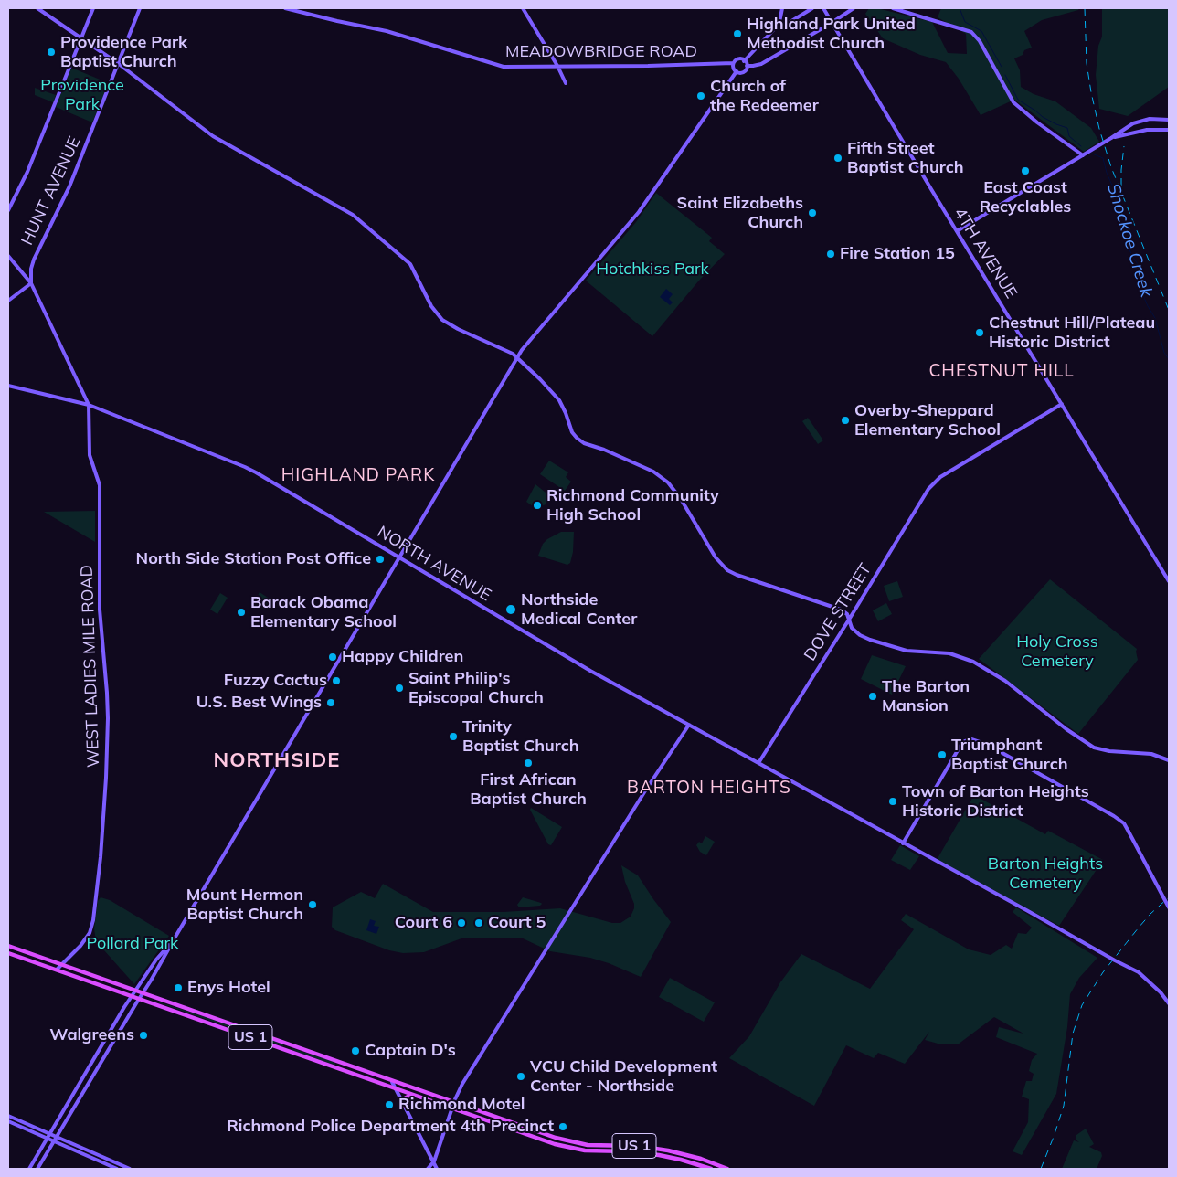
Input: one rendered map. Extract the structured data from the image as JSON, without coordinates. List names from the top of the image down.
{
  "streets": {
    "main road": ["US 1"],
    "street": [
      "MEADOWBRIDGE ROAD",
      "HUNT AVENUE",
      "4TH AVENUE",
      "NORTH AVENUE",
      "DOVE STREET",
      "WEST LADIES MILE ROAD"
    ]
  },
  "crossings": [
    ["4TH AVENUE", "DOVE STREET"],
    ["NORTH AVENUE", "DOVE STREET"],
    ["NORTH AVENUE", "WEST LADIES MILE ROAD"],
    ["WEST LADIES MILE ROAD", "US 1"]
  ],
  "districts": [
    "CHESTNUT HILL",
    "HIGHLAND PARK",
    "NORTHSIDE",
    "BARTON HEIGHTS"
  ],
  "water": ["Shockoe Creek"],
  "parks": [
    "Providence Park",
    "Hotchkiss Park",
    "Holy Cross Cemetery",
    "Barton Heights Cemetery",
    "Pollard Park"
  ],
  "places": [
    "Highland Park United Methodist Church",
    "Providence Park Baptist Church",
    "Church of the Redeemer",
    "Fifth Street Baptist Church",
    "East Coast Recyclables",
    "Saint Elizabeths Church",
    "Fire Station 15",
    "Chestnut Hill/Plateau Historic District",
    "Overby-Sheppard Elementary School",
    "Richmond Community High School",
    "North Side Station Post Office",
    "Northside Medical Center",
    "Barack Obama Elementary School",
    "Happy Children",
    "Fuzzy Cactus",
    "Saint Philip's Episcopal Church",
    "The Barton Mansion",
    "U.S. Best Wings",
    "Trinity Baptist Church",
    "Triumphant Baptist Church",
    "First African Baptist Church",
    "Town of Barton Heights Historic District",
    "Mount Hermon Baptist Church",
    "Court 6",
    "Court 5",
    "Enys Hotel",
    "Walgreens",
    "Captain D's",
    "VCU Child Development Center - Northside",
    "Richmond Motel",
    "Richmond Police Department 4th Precinct"
  ]
}
